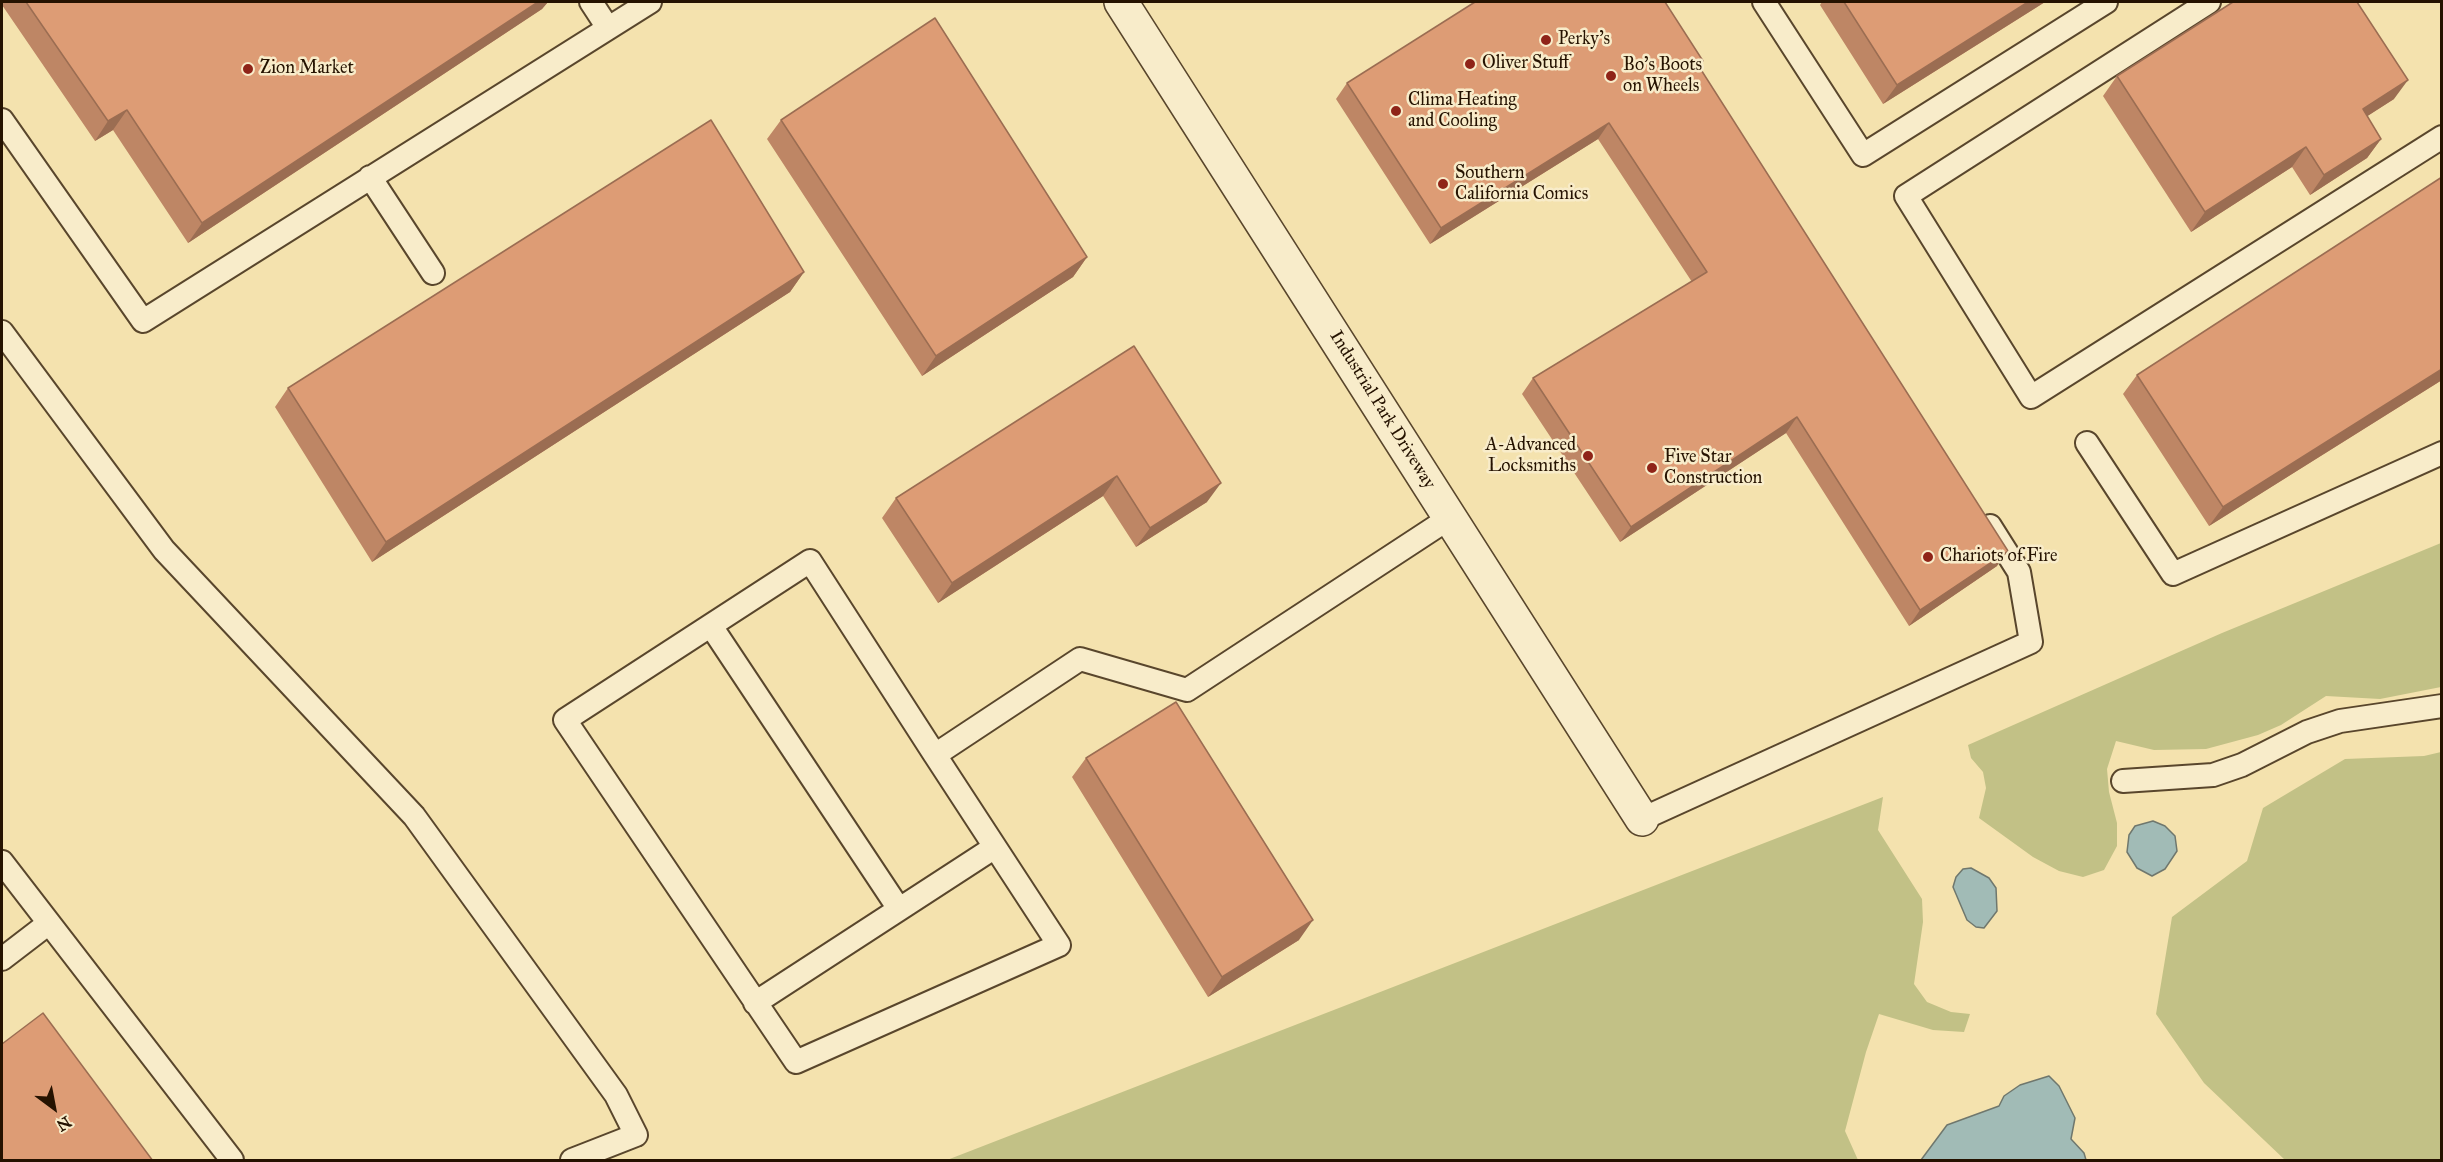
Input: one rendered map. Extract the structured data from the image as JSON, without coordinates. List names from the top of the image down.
{
  "streets": {
    "street": ["Industrial Park Driveway"]
  },
  "places": [
    "Perky's",
    "Oliver Stuff",
    "Zion Market",
    "Bo's Boots on Wheels",
    "Clima Heating and Cooling",
    "Southern California Comics",
    "A-Advanced Locksmiths",
    "Five Star Construction",
    "Chariots of Fire"
  ],
  "north": "bottom right"
}
